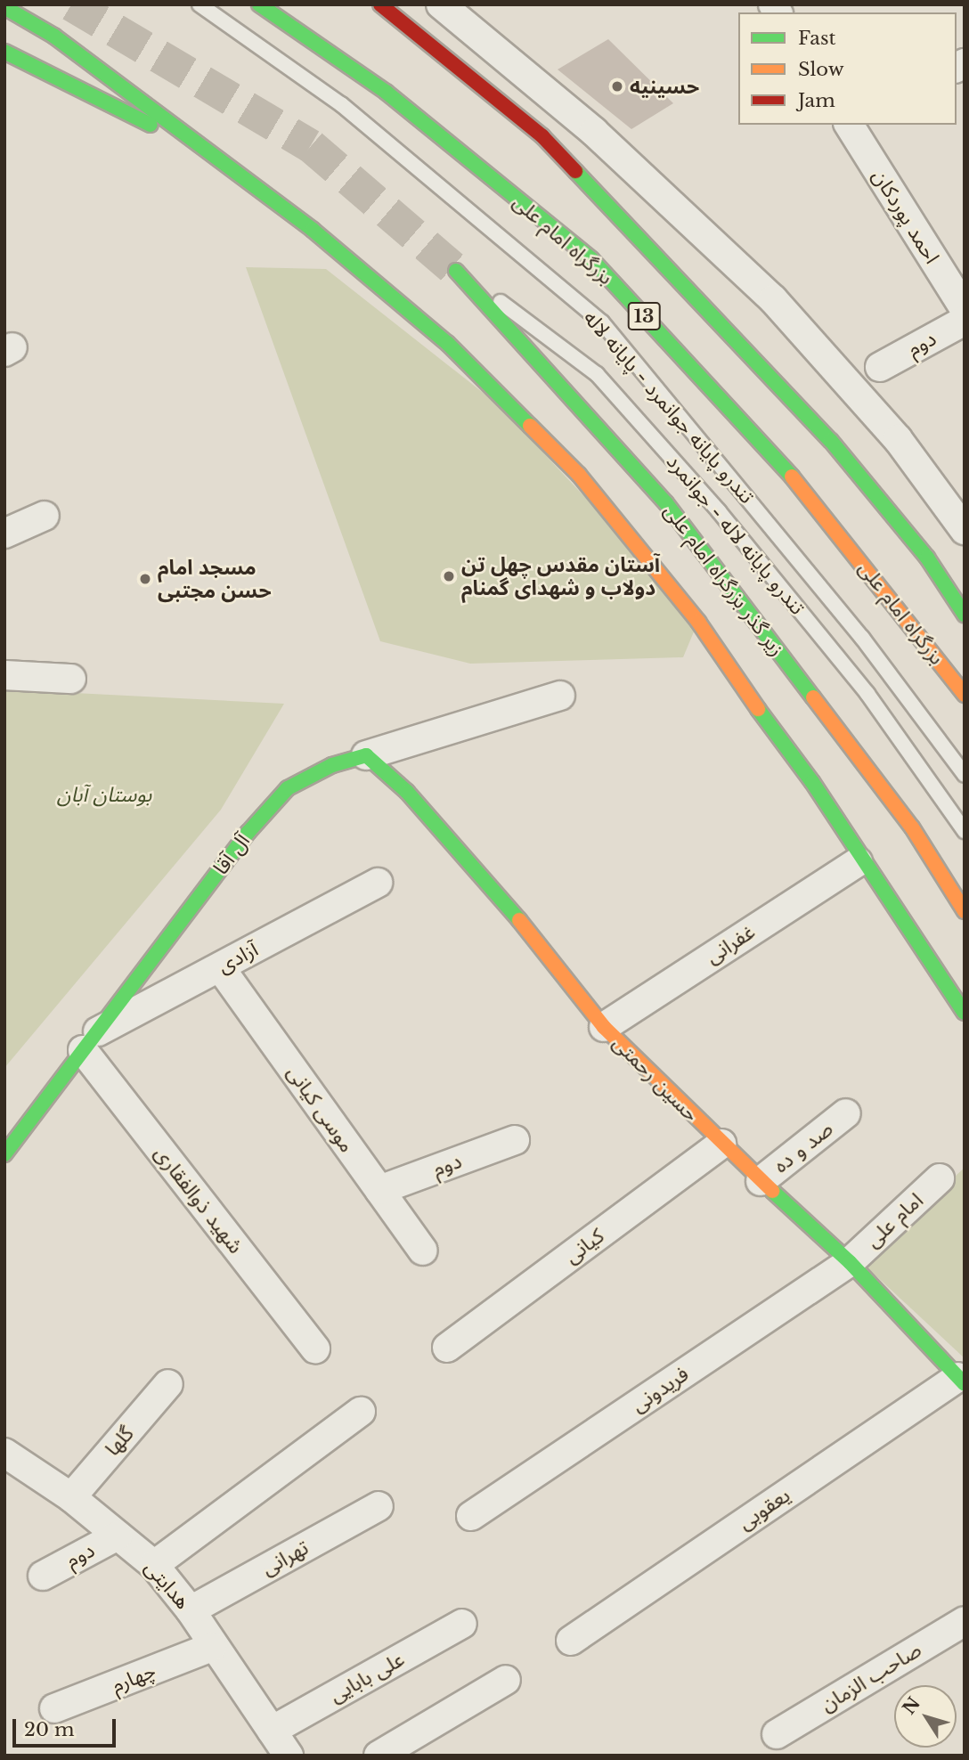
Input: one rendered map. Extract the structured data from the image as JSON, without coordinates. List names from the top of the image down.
{
  "streets": {
    "main road": [
      "بزرگراه امام علی",
      "13",
      "زیر گذر بزرگراه امام علی",
      "آل آقا",
      "حسین رحمتی"
    ],
    "street": [
      "احمد پوردکان",
      "دوم",
      "غفرانی",
      "آزادی",
      "موسی کیانی",
      "صد و ده",
      "شهید ذوالفقاری",
      "امام علی",
      "کیانی",
      "فریدونی",
      "گلها",
      "یعقوبی",
      "تهرانی",
      "هدایتی",
      "علی بابایی",
      "صاحب الزمان",
      "چهارم"
    ],
    "lane": ["تندرو پایانه جوانمرد - پایانه لاله", "تندرو پایانه لاله - جوانمرد"]
  },
  "crossings": [
    ["دوم", "موسی کیانی"],
    ["دوم", "هدایتی"],
    ["تندرو پایانه لاله - جوانمرد", "زیر گذر بزرگراه امام علی"],
    ["آل آقا", "آزادی"],
    ["آل آقا", "حسین رحمتی"],
    ["آل آقا", "شهید ذوالفقاری"],
    ["غفرانی", "حسین رحمتی"],
    ["آزادی", "موسی کیانی"],
    ["آزادی", "شهید ذوالفقاری"],
    ["حسین رحمتی", "صد و ده"],
    ["حسین رحمتی", "امام علی"],
    ["حسین رحمتی", "کیانی"],
    ["حسین رحمتی", "فریدونی"],
    ["حسین رحمتی", "یعقوبی"],
    ["امام علی", "فریدونی"],
    ["گلها", "هدایتی"],
    ["تهرانی", "هدایتی"],
    ["هدایتی", "علی بابایی"],
    ["هدایتی", "چهارم"]
  ],
  "parks": ["بوستان آبان"],
  "places": ["حسینیه", "آستان مقدس چهل تن دولاب و شهدای گمنام", "مسجد امام حسن مجتبی"],
  "legend": ["Fast", "Slow", "Jam"],
  "scale_bar": "20 m",
  "north": "top left"
}
